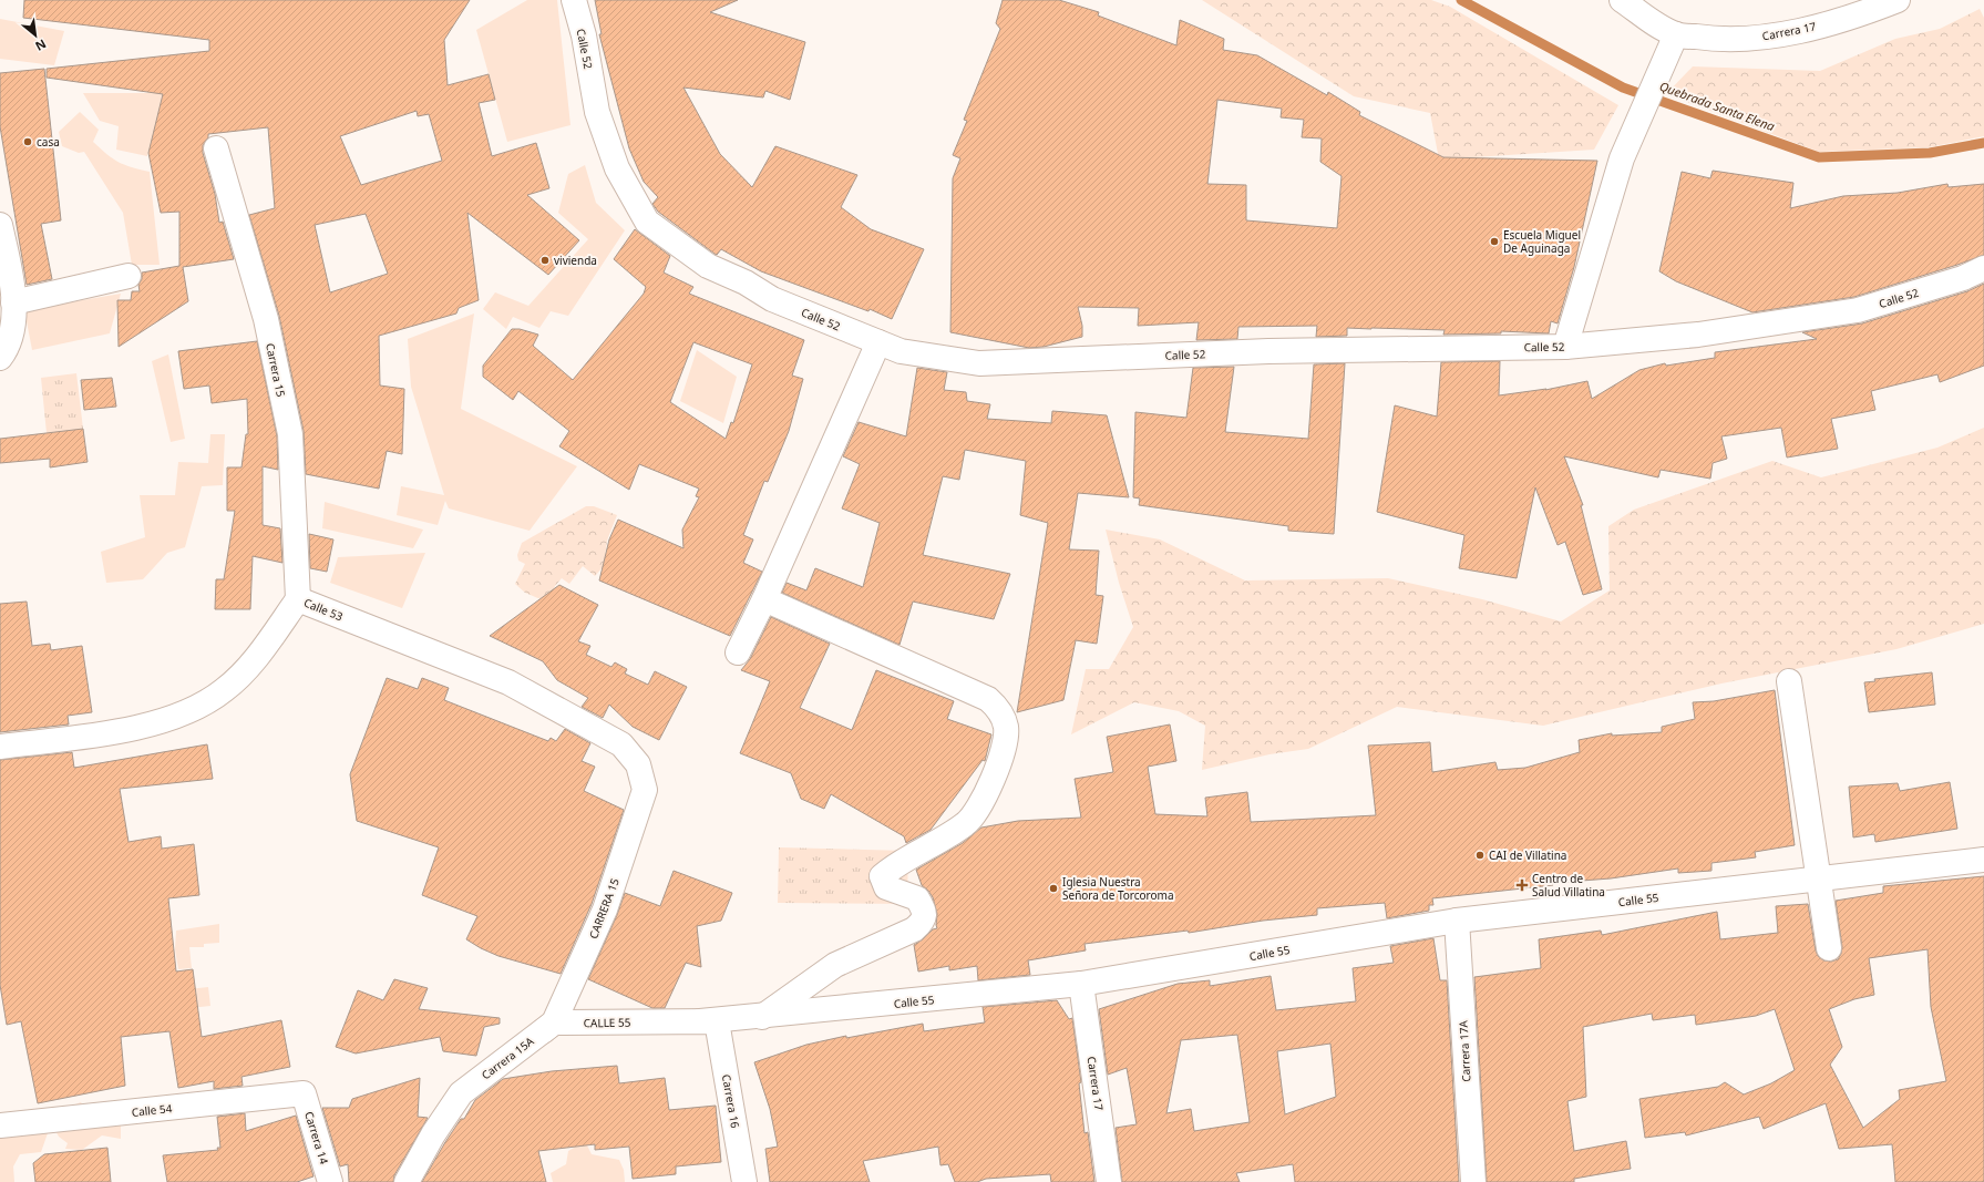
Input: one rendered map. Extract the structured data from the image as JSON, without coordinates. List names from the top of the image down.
{
  "streets": {
    "street": [
      "Carrera 17",
      "Calle 52",
      "Carrera 15",
      "Calle 53",
      "Calle 55",
      "CARRERA 15",
      "CALLE 55",
      "Carrera 17A",
      "Calle 54",
      "Carrera 14"
    ]
  },
  "crossings": [
    ["Carrera 17", "Calle 55"],
    ["Carrera 15", "Calle 53"],
    ["Calle 53", "CARRERA 15"],
    ["Calle 55", "CALLE 55"],
    ["Calle 55", "Carrera 17A"],
    ["CARRERA 15", "CALLE 55"],
    ["Calle 54", "Carrera 14"]
  ],
  "water": ["Quebrada Santa Elena"],
  "places": {
    "other": [
      "casa",
      "Escuela Miguel De Aguinaga",
      "vivienda",
      "CAI de Villatina",
      "Iglesia Nuestra Señora de Torcoroma"
    ],
    "health": ["Centro de Salud Villatina"]
  },
  "north": "bottom right"
}
